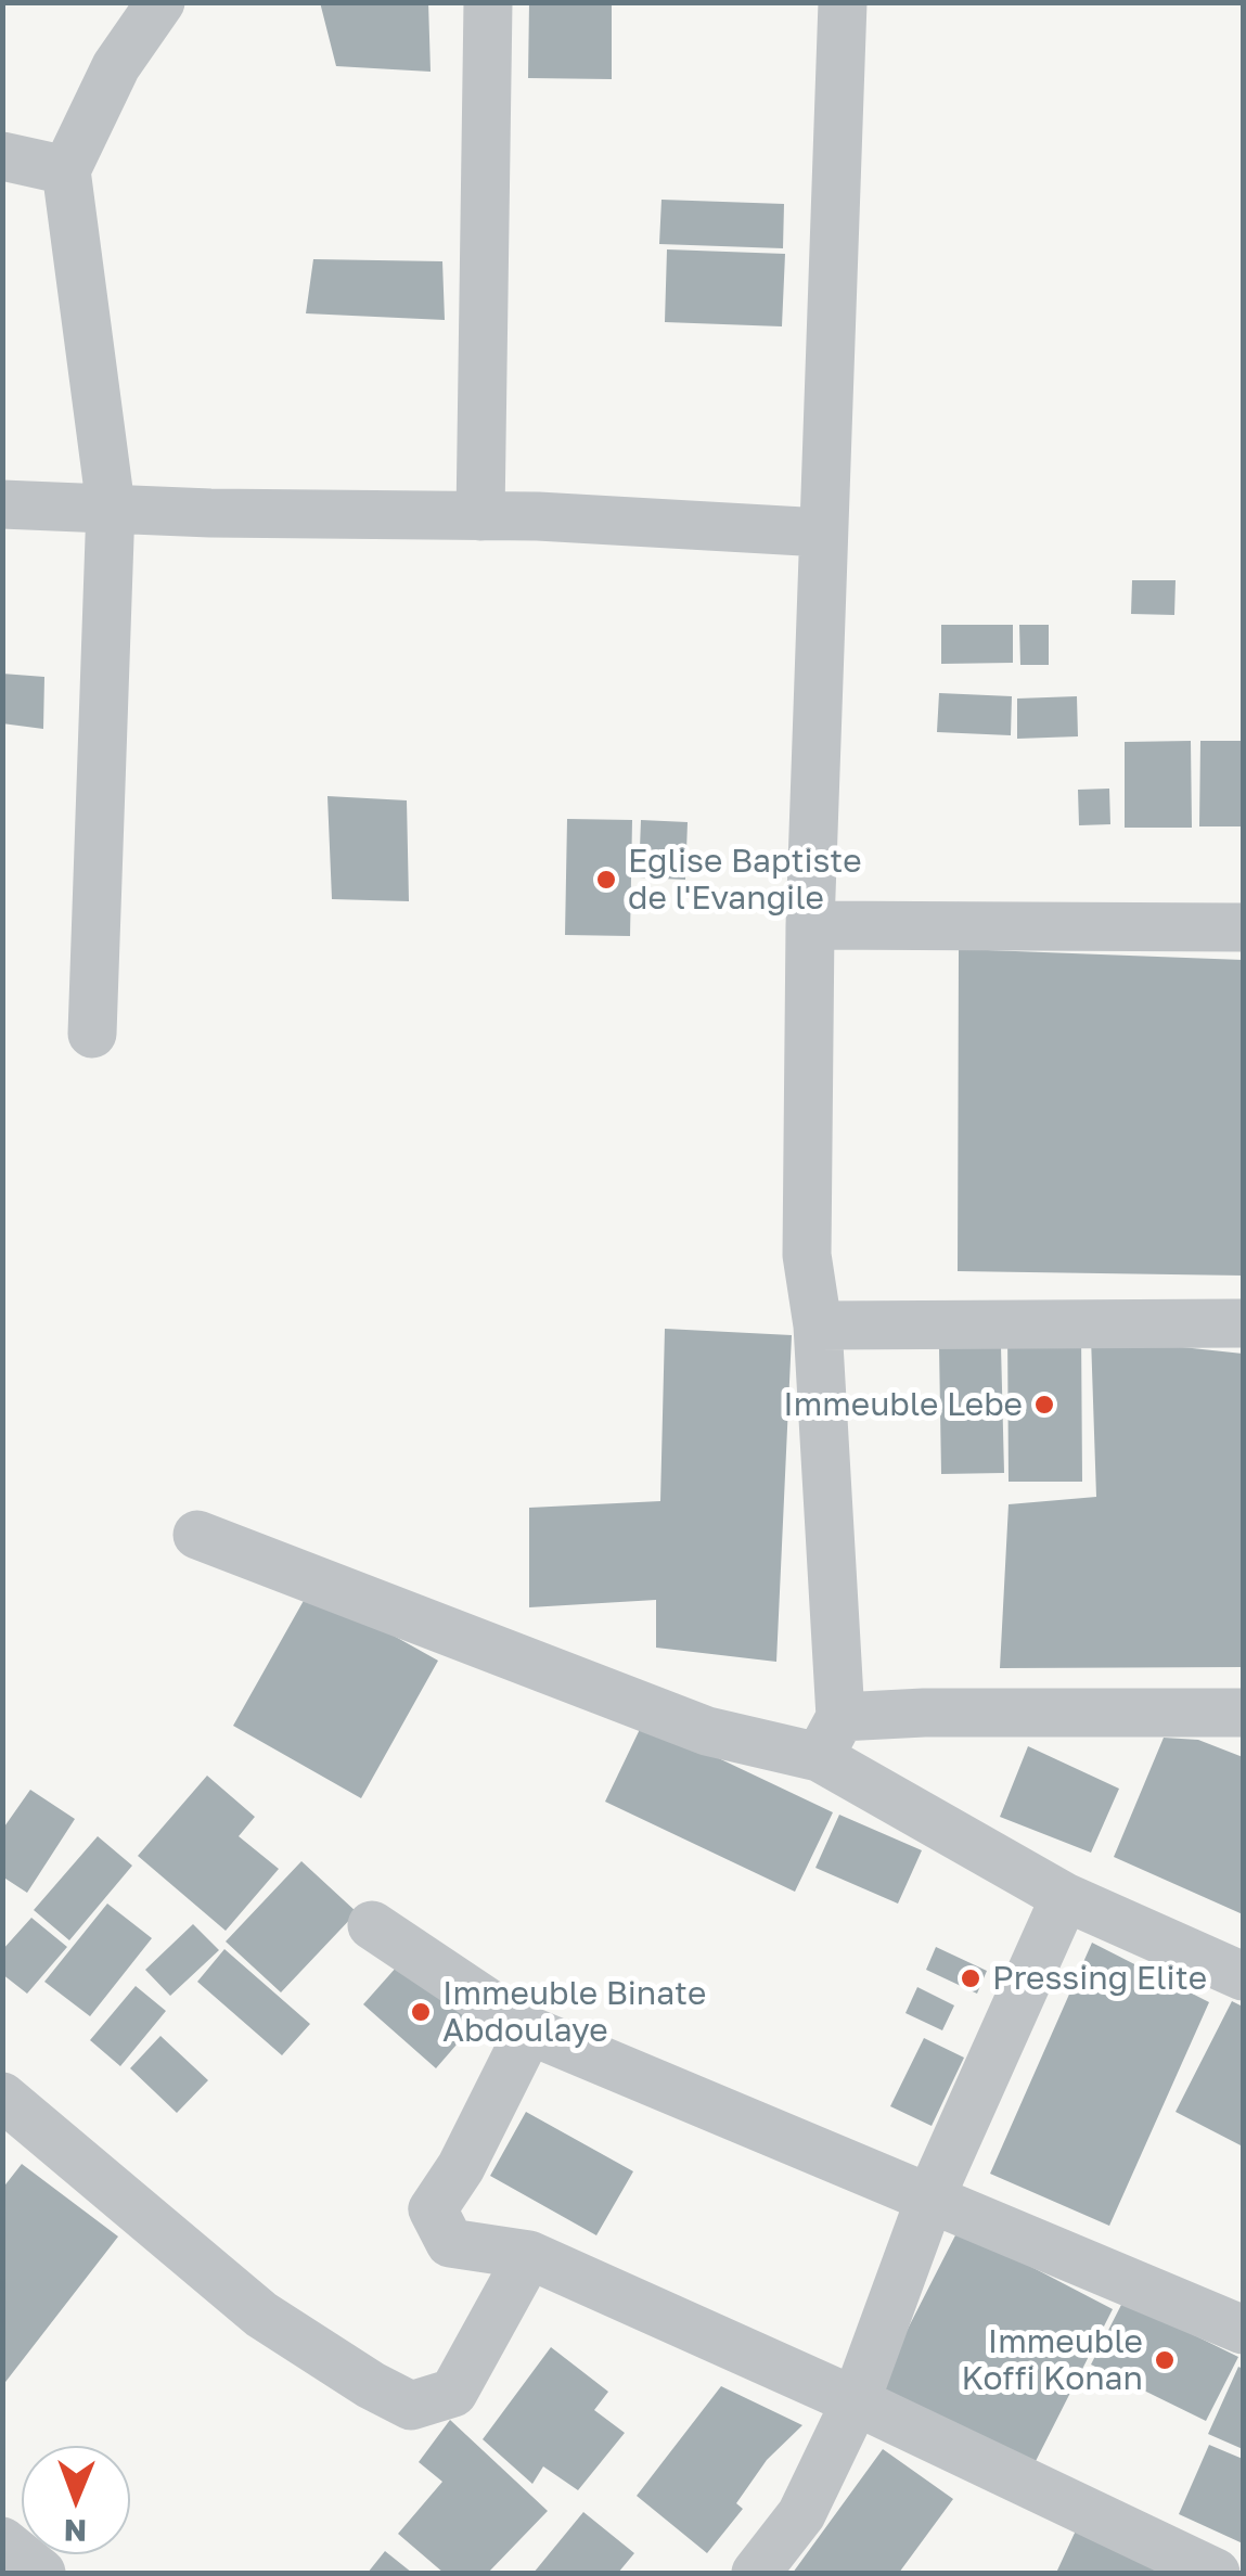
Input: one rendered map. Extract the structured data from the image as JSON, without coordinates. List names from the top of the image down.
{
  "places": [
    "Eglise Baptiste de l'Evangile",
    "Immeuble Lebe",
    "Pressing Elite",
    "Immeuble Binate Abdoulaye",
    "Immeuble Koffi Konan"
  ],
  "north": "bottom"
}
